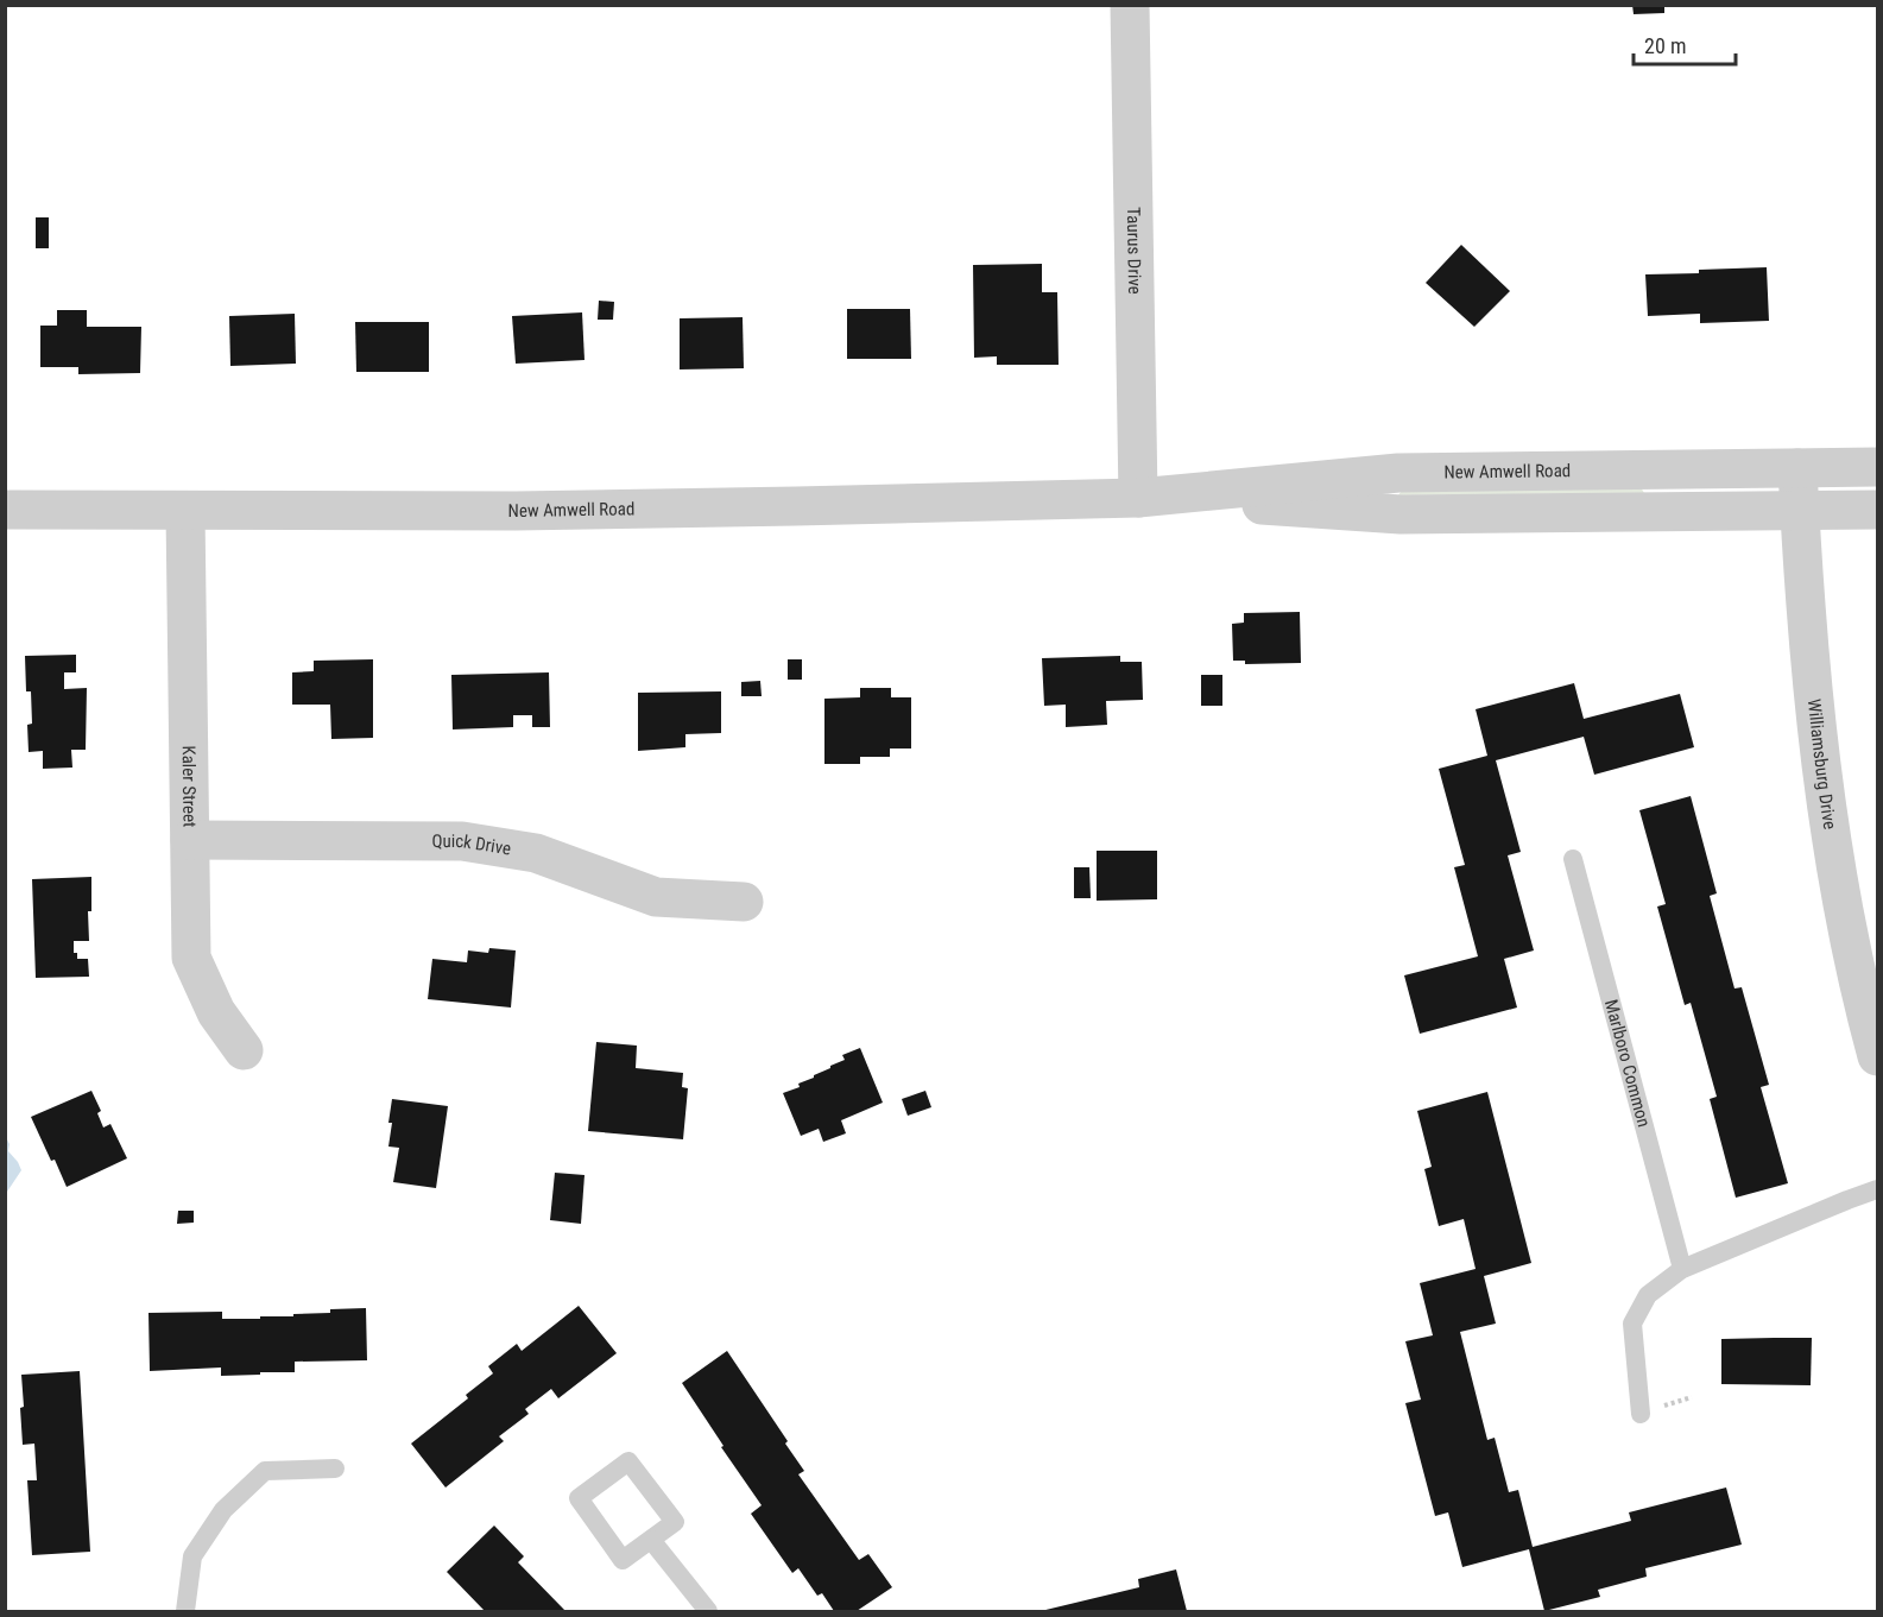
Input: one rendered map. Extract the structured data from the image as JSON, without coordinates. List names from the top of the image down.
{
  "streets": {
    "street": [
      "Taurus Drive",
      "New Amwell Road",
      "Williamsburg Drive",
      "Kaler Street",
      "Quick Drive"
    ],
    "lane": ["Marlboro Common"]
  },
  "crossings": [
    ["Taurus Drive", "New Amwell Road"],
    ["New Amwell Road", "Williamsburg Drive"],
    ["New Amwell Road", "Kaler Street"],
    ["Kaler Street", "Quick Drive"]
  ],
  "scale_bar": "20 m"
}
